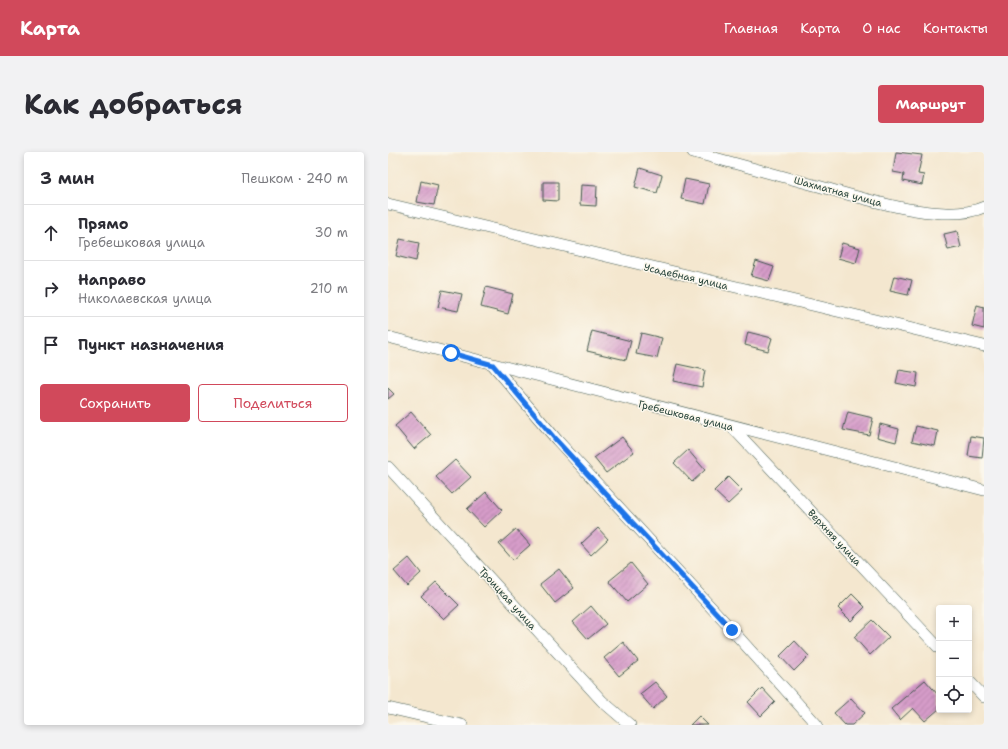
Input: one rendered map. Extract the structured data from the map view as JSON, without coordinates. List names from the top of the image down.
{
  "streets": {
    "street": [
      "Шахматная улица",
      "Усадебная улица",
      "Гребешковая улица",
      "Верхняя улица",
      "Троицкая улица"
    ]
  },
  "crossings": [
    ["Гребешковая улица", "Верхняя улица"]
  ],
  "page": {
    "header": "Карта",
    "nav": [
      "Главная",
      "Карта",
      "О нас",
      "Контакты"
    ],
    "title": "Как добраться",
    "buttons": [
      "Маршрут",
      ["Сохранить", "Поделиться"]
    ],
    "heading": ["3 мин", "Пешком · 240 m"],
    "list": [
      ["Прямо", "Гребешковая улица", "30 m"],
      ["Направо", "Николаевская улица", "210 m"],
      "Пункт назначения"
    ],
    "map_buttons": ["+", "−"]
  }
}
